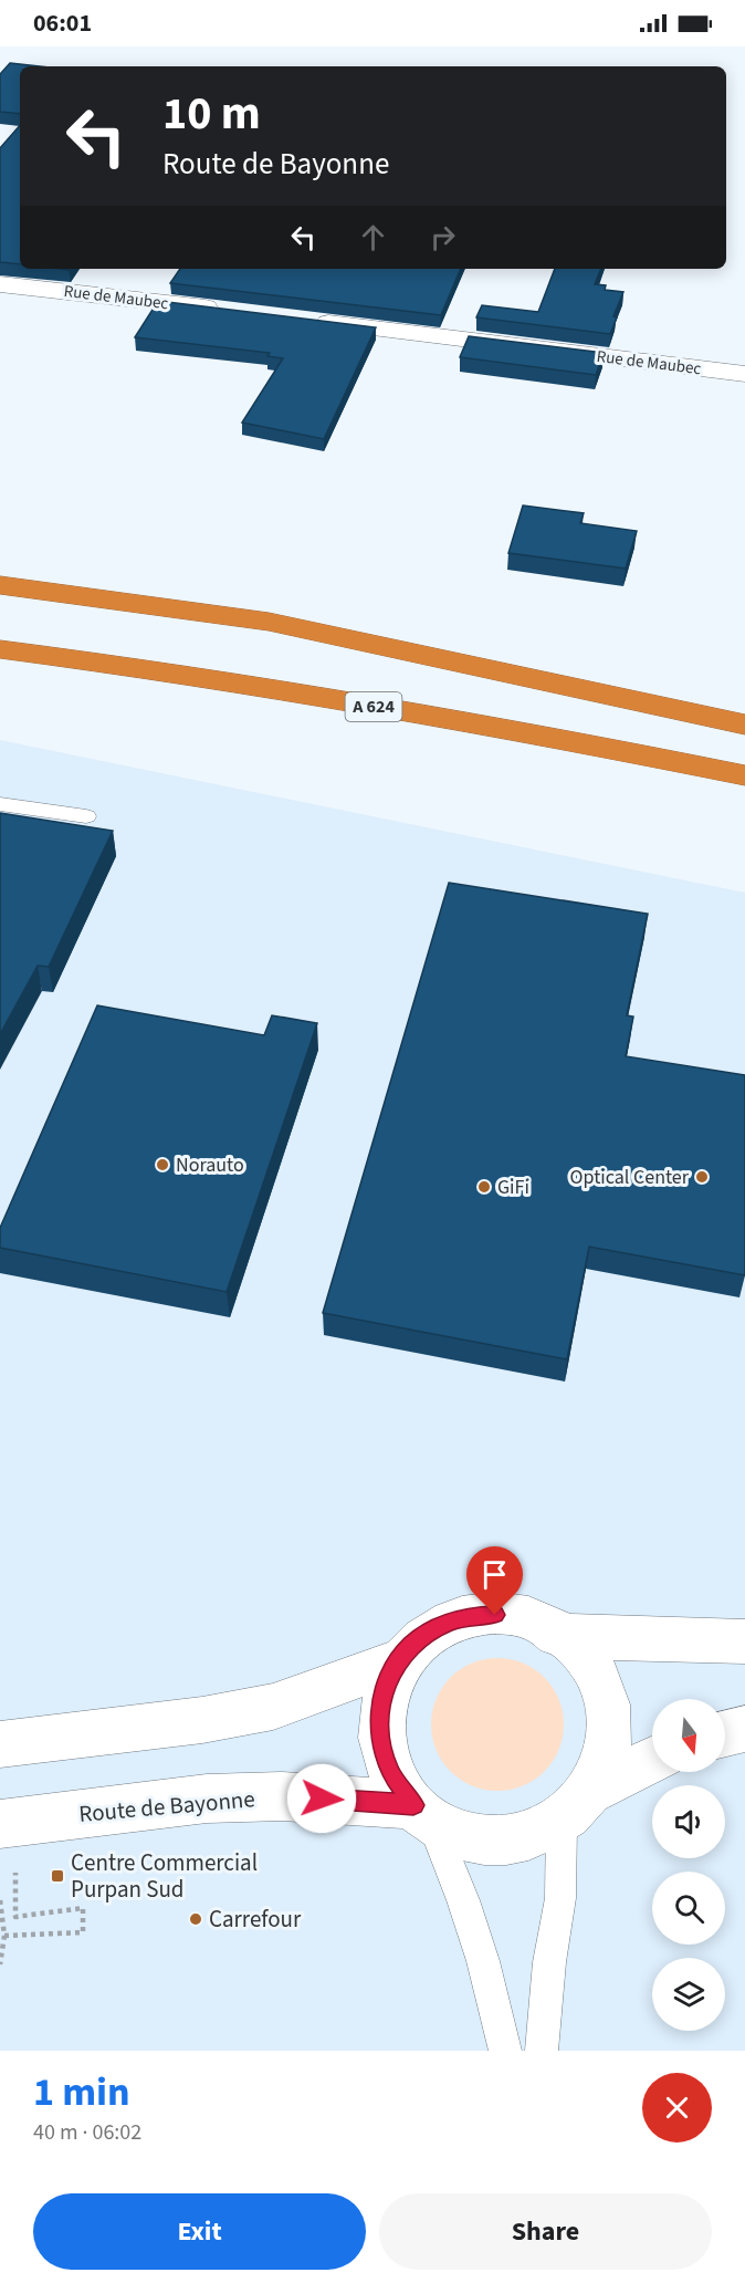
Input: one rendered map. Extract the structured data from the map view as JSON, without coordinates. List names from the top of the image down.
{
  "streets": {
    "highway": ["A 624"],
    "street": ["Rue de Maubec", "Route de Bayonne"]
  },
  "places": {
    "other": [
      "Norauto",
      "Optical Center",
      "GiFi",
      "Carrefour"
    ],
    "transit": ["Centre Commercial Purpan Sud"]
  },
  "north": "bottom",
  "page": {
    "status": "06:01",
    "turn": ["10 m", "Route de Bayonne"],
    "heading": ["1 min", "40 m · 06:02"],
    "buttons": ["Exit", "Share"]
  }
}
